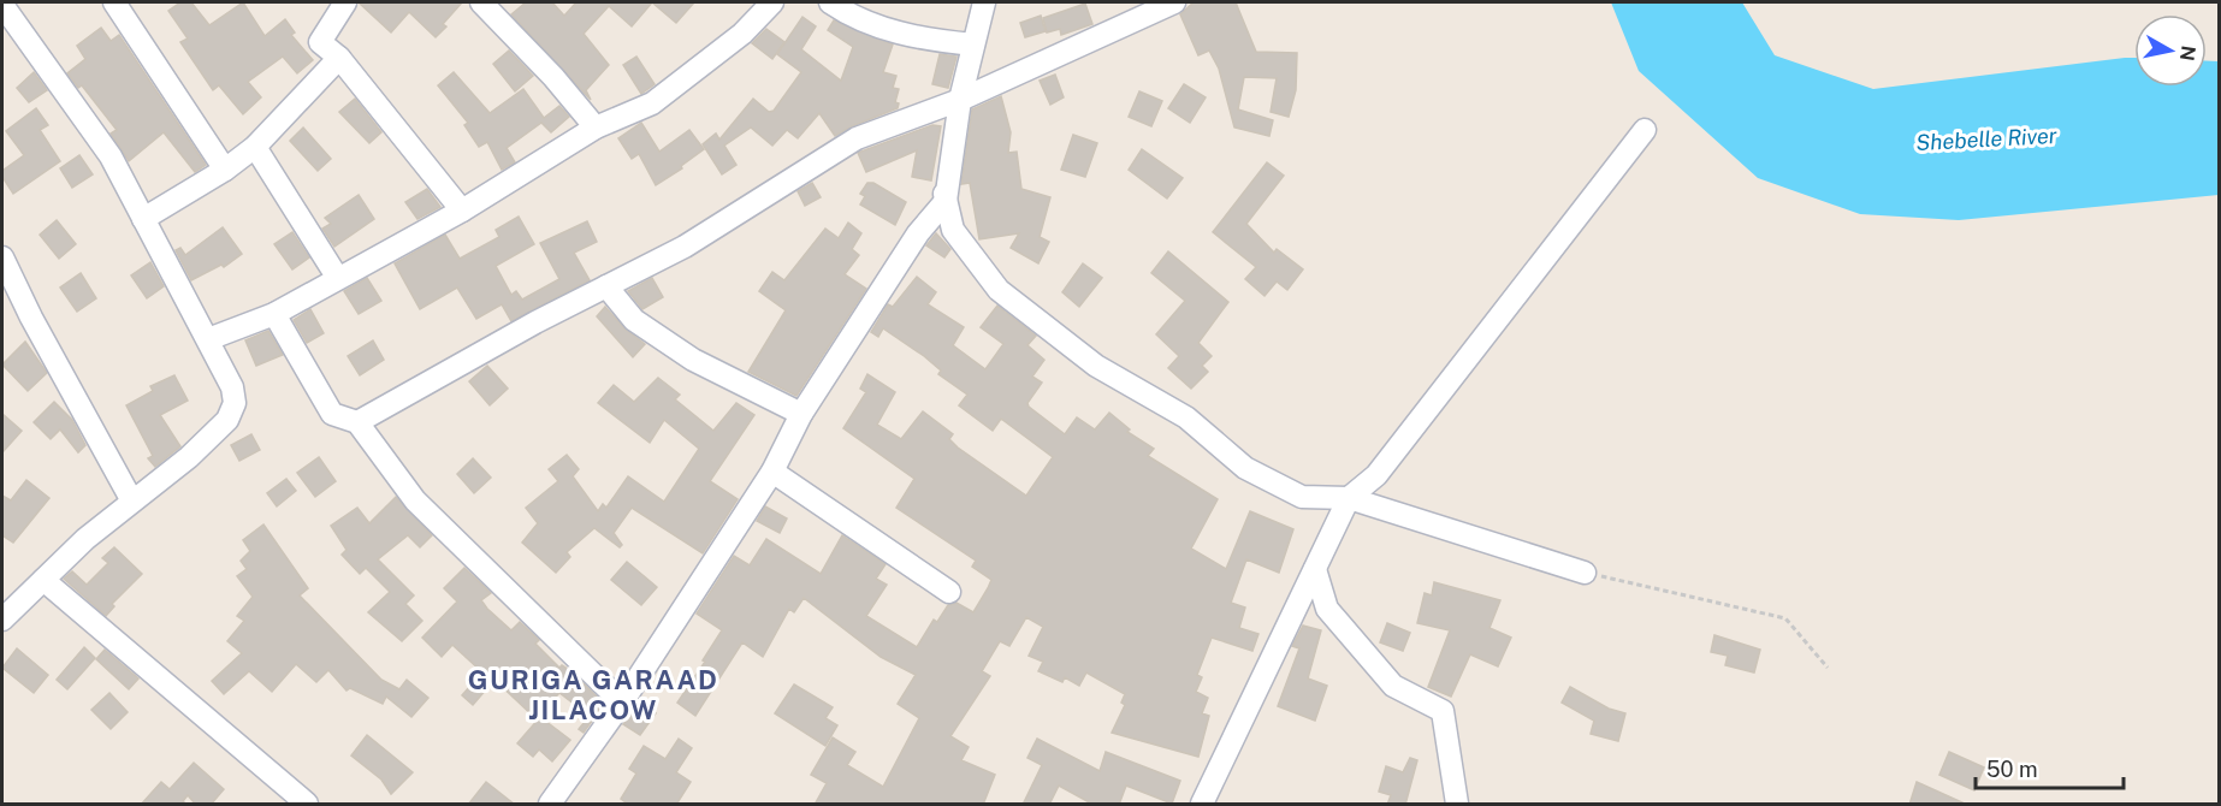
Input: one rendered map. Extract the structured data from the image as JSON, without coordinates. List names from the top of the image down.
{
  "districts": ["GURIGA GARAAD JILACOW"],
  "water": ["Shebelle River"],
  "scale_bar": "50 m",
  "north": "right"
}
